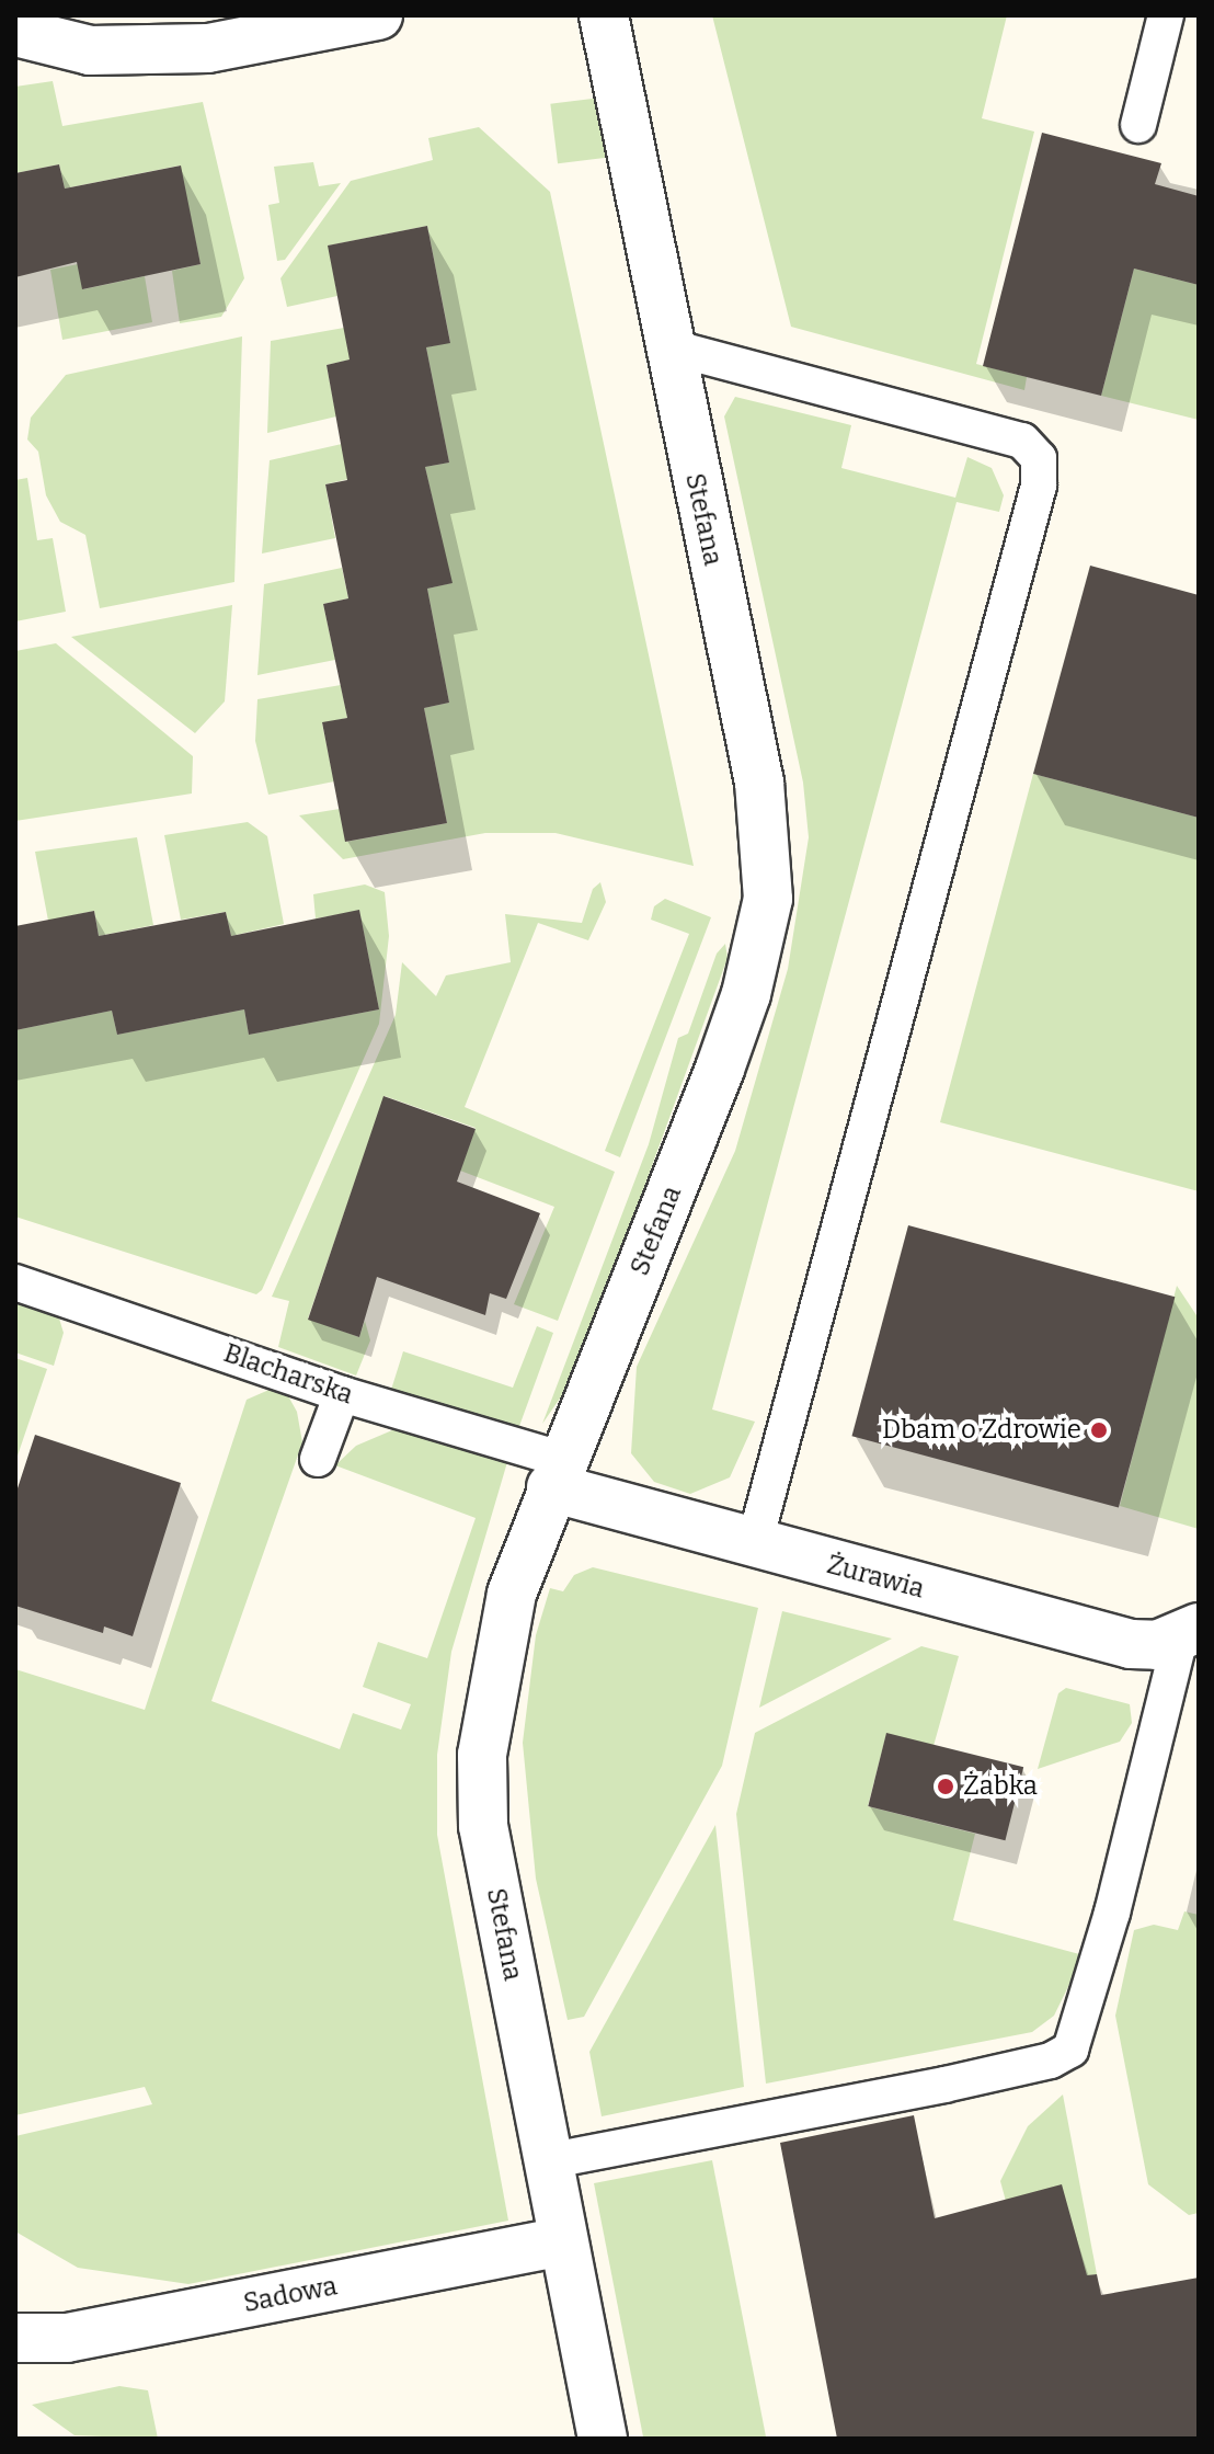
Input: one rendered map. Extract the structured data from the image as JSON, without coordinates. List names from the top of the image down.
{
  "streets": {
    "street": ["Stefana", "Żurawia", "Sadowa"],
    "lane": ["Blacharska"]
  },
  "crossings": [
    ["Stefana", "Blacharska"],
    ["Stefana", "Żurawia"],
    ["Stefana", "Sadowa"],
    ["Blacharska", "Żurawia"]
  ],
  "places": ["Dbam o Zdrowie", "Żabka"]
}
